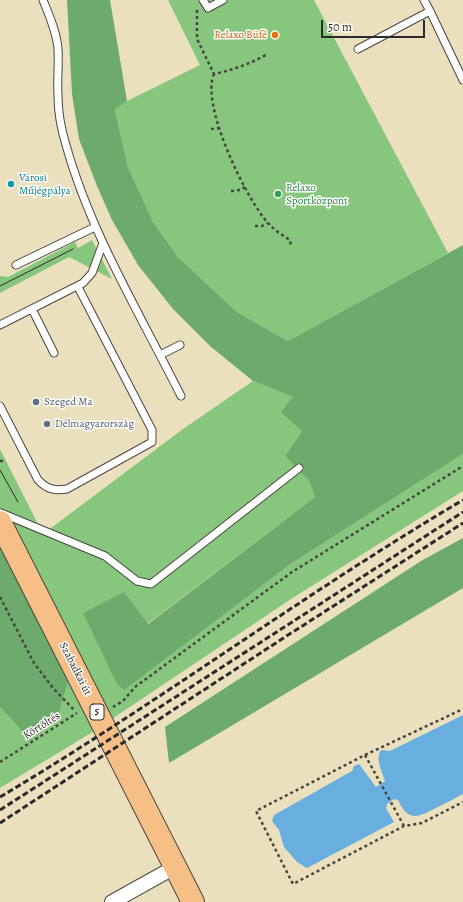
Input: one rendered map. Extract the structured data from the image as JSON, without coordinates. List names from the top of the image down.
{
  "streets": {
    "main road": ["Szabadkai út", "5"],
    "path": ["Körtöltés"]
  },
  "crossings": [
    ["Szabadkai út", "Körtöltés"]
  ],
  "places": [
    "Relaxo Büfé",
    "Városi Műjégpálya",
    "Relaxo Sportközpont",
    "Szeged Ma",
    "Délmagyarország"
  ],
  "scale_bar": "50 m"
}
